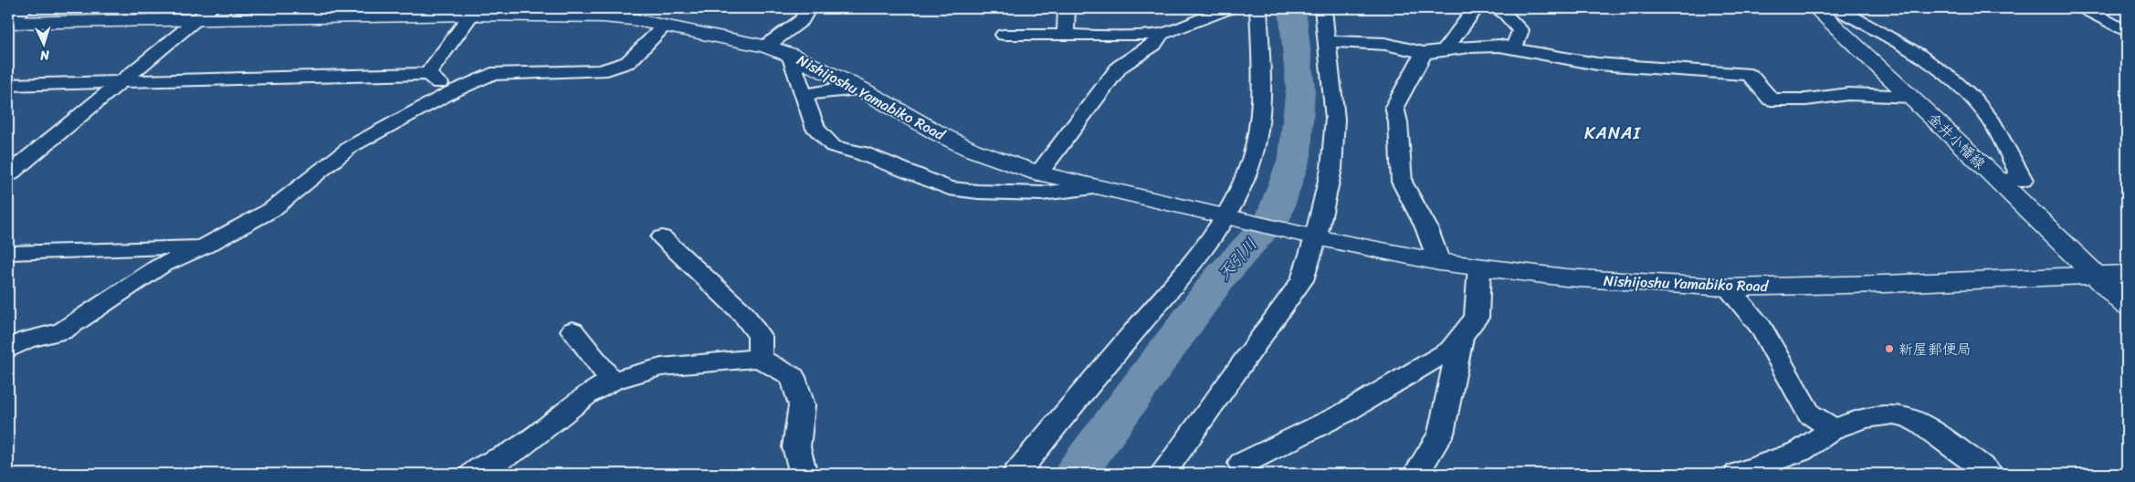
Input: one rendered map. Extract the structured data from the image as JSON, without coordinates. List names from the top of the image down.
{
  "streets": {
    "main road": ["Nishijoshu Yamabiko Road", "金井小幡線"]
  },
  "crossings": [
    ["Nishijoshu Yamabiko Road", "金井小幡線"]
  ],
  "districts": ["KANAI"],
  "water": ["天引川"],
  "places": ["新屋郵便局"],
  "north": "bottom"
}
